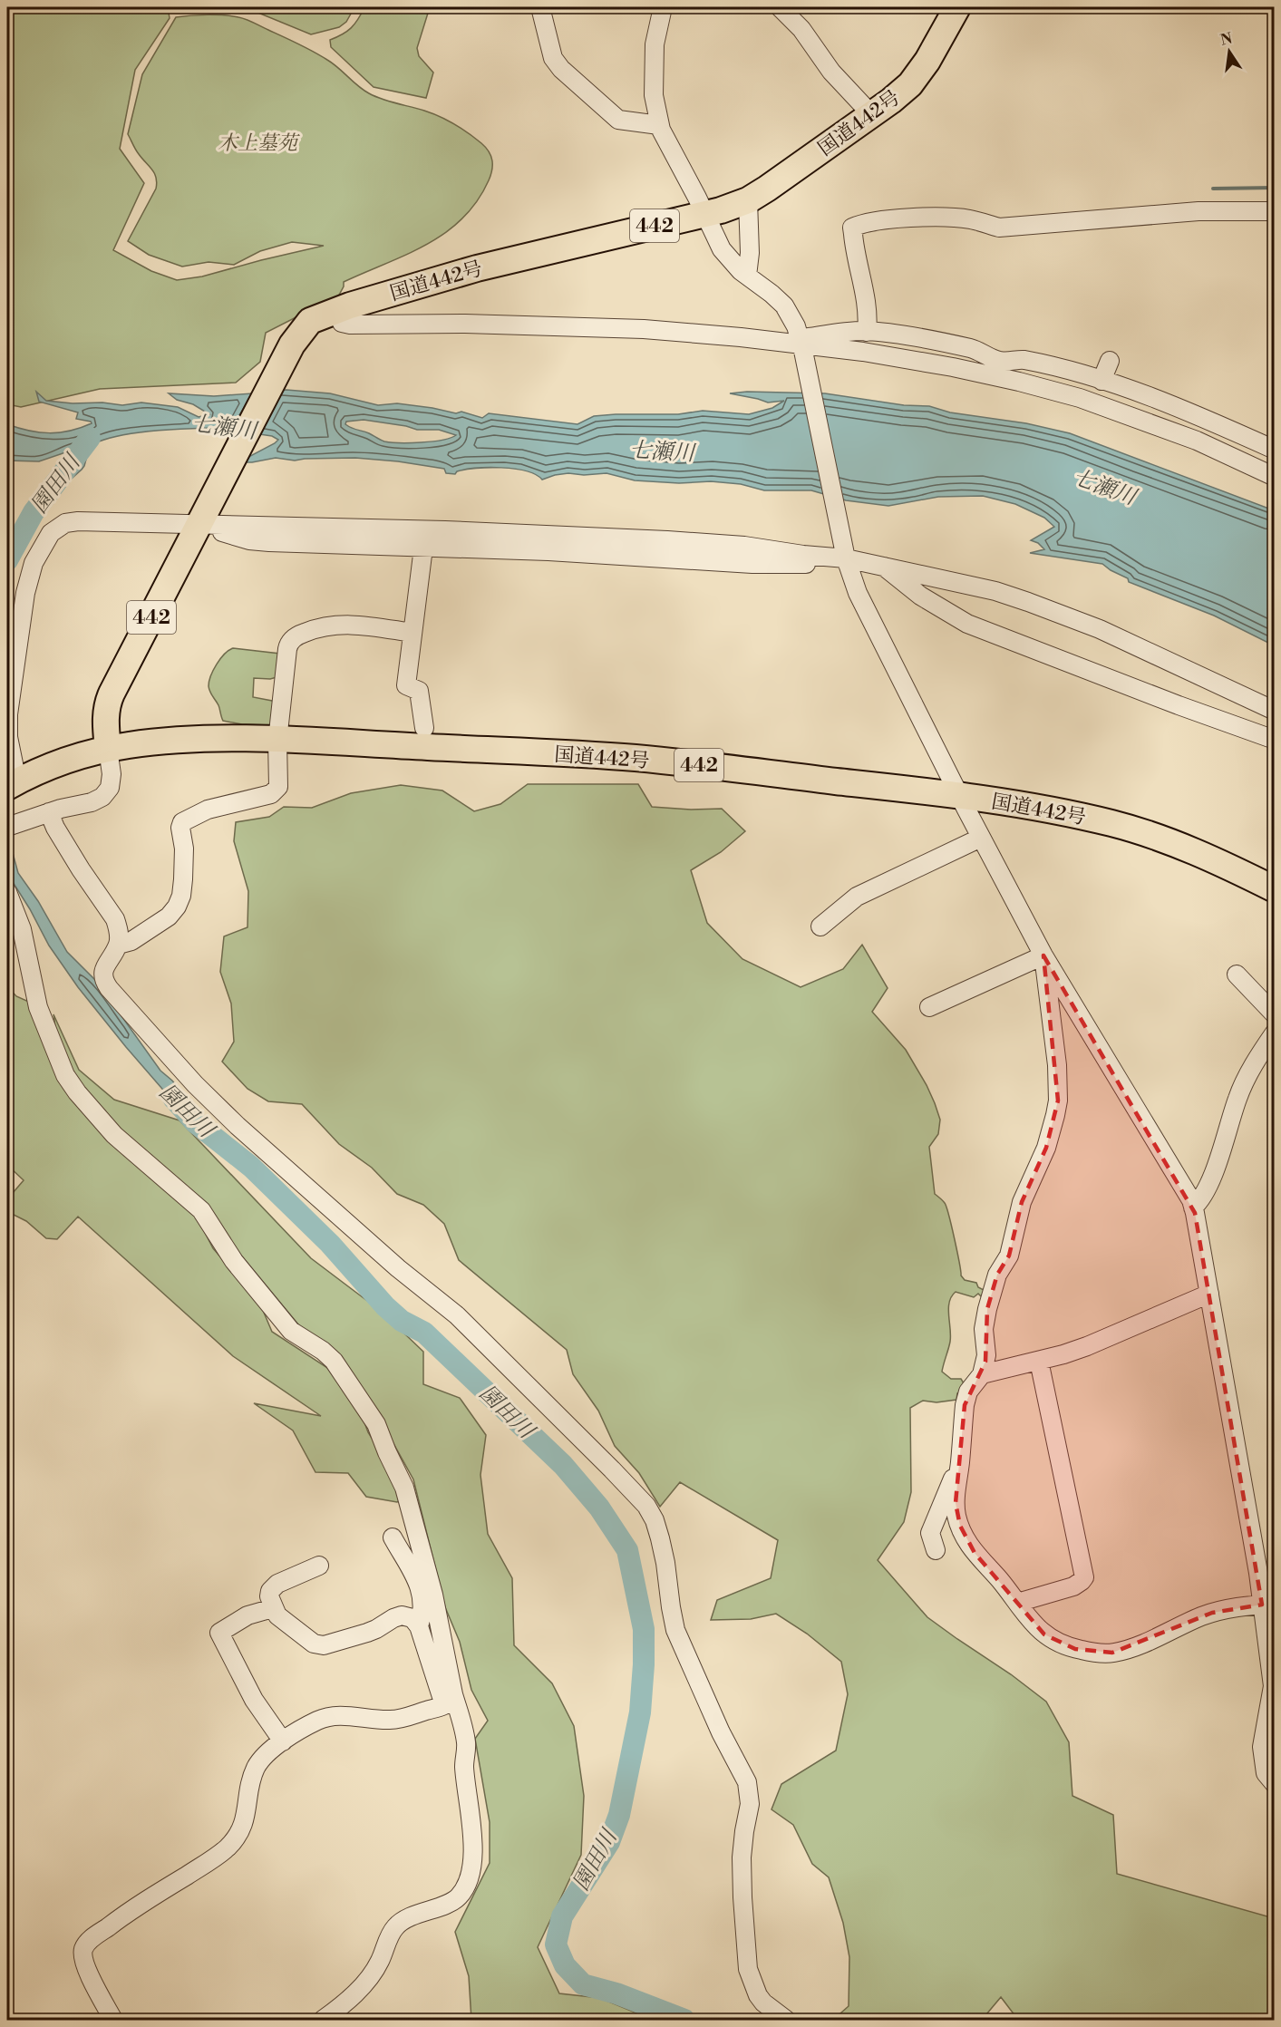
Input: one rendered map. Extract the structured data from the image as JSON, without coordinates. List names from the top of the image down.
{
  "streets": {
    "highway": ["国道442号", "442"]
  },
  "water": ["七瀬川", "園田川"],
  "parks": ["木上墓苑"],
  "north": "top"
}
